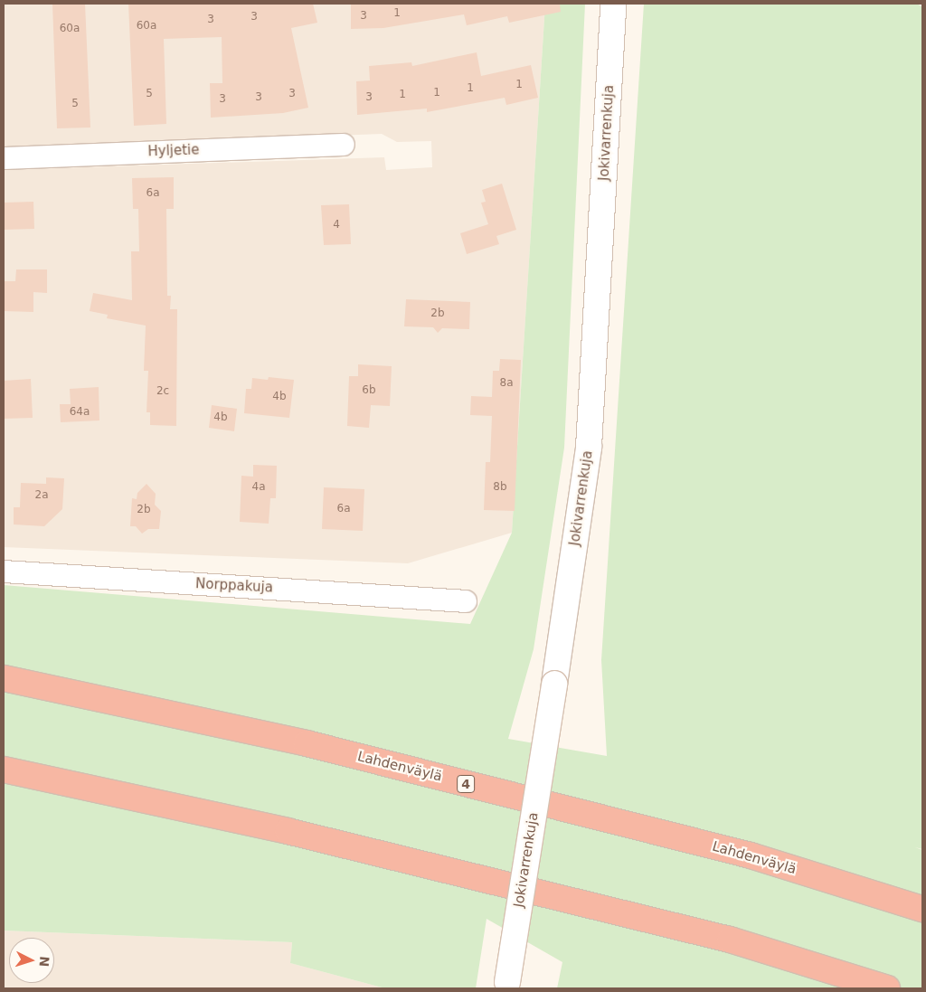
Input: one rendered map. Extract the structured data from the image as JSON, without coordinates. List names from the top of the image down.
{
  "streets": {
    "highway": ["Lahdenväylä", "4"],
    "street": ["Jokivarrenkuja", "Hyljetie", "Norppakuja"]
  },
  "house_numbers": [
    "1",
    "3",
    "3",
    "3",
    "60a",
    "60a",
    "1",
    "1",
    "1",
    "5",
    "3",
    "1",
    "3",
    "3",
    "3",
    "5",
    "6a",
    "4",
    "2b",
    "8a",
    "6b",
    "2c",
    "4b",
    "64a",
    "4b",
    "4a",
    "8b",
    "2a",
    "6a",
    "2b"
  ],
  "north": "right"
}
